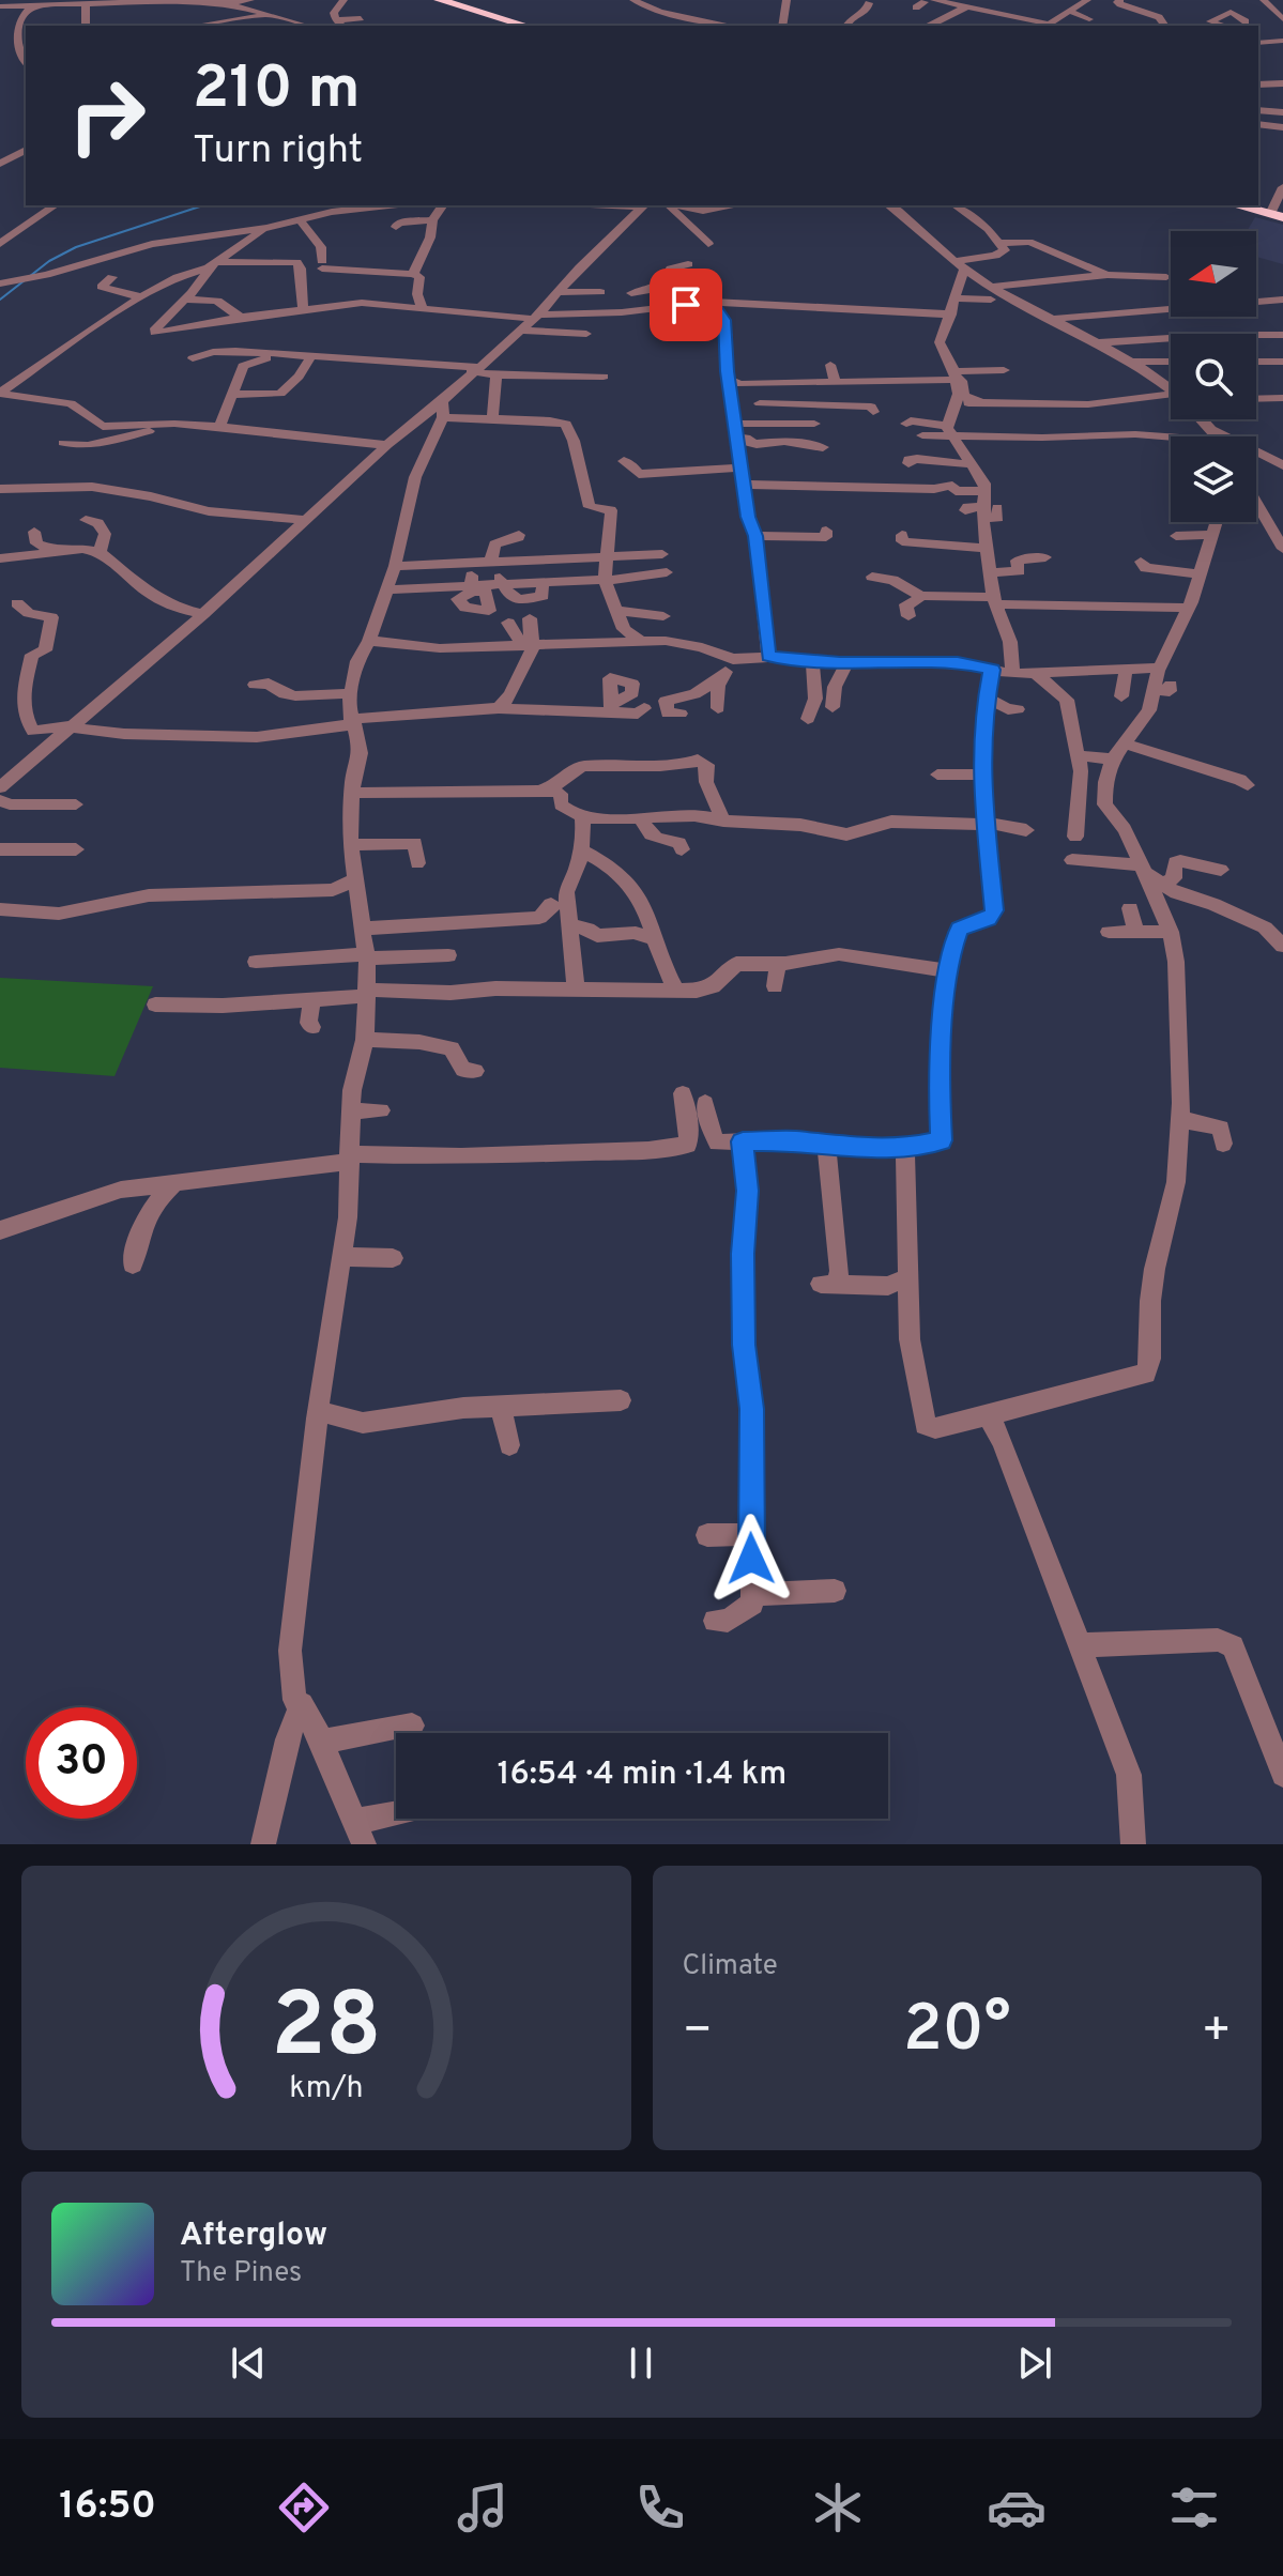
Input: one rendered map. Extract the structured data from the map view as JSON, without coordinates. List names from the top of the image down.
{
  "north": "left",
  "page": {
    "turn": ["210 m", "Turn right"],
    "limit": "30",
    "trip": "16:54 · 4 min · 1.4 km",
    "tile": "Climate",
    "heat": ["−", "20°", "+"],
    "song": ["Afterglow", "The Pines"],
    "tabs": "16:50",
    "gauge": ["28", "km/h"]
  }
}
